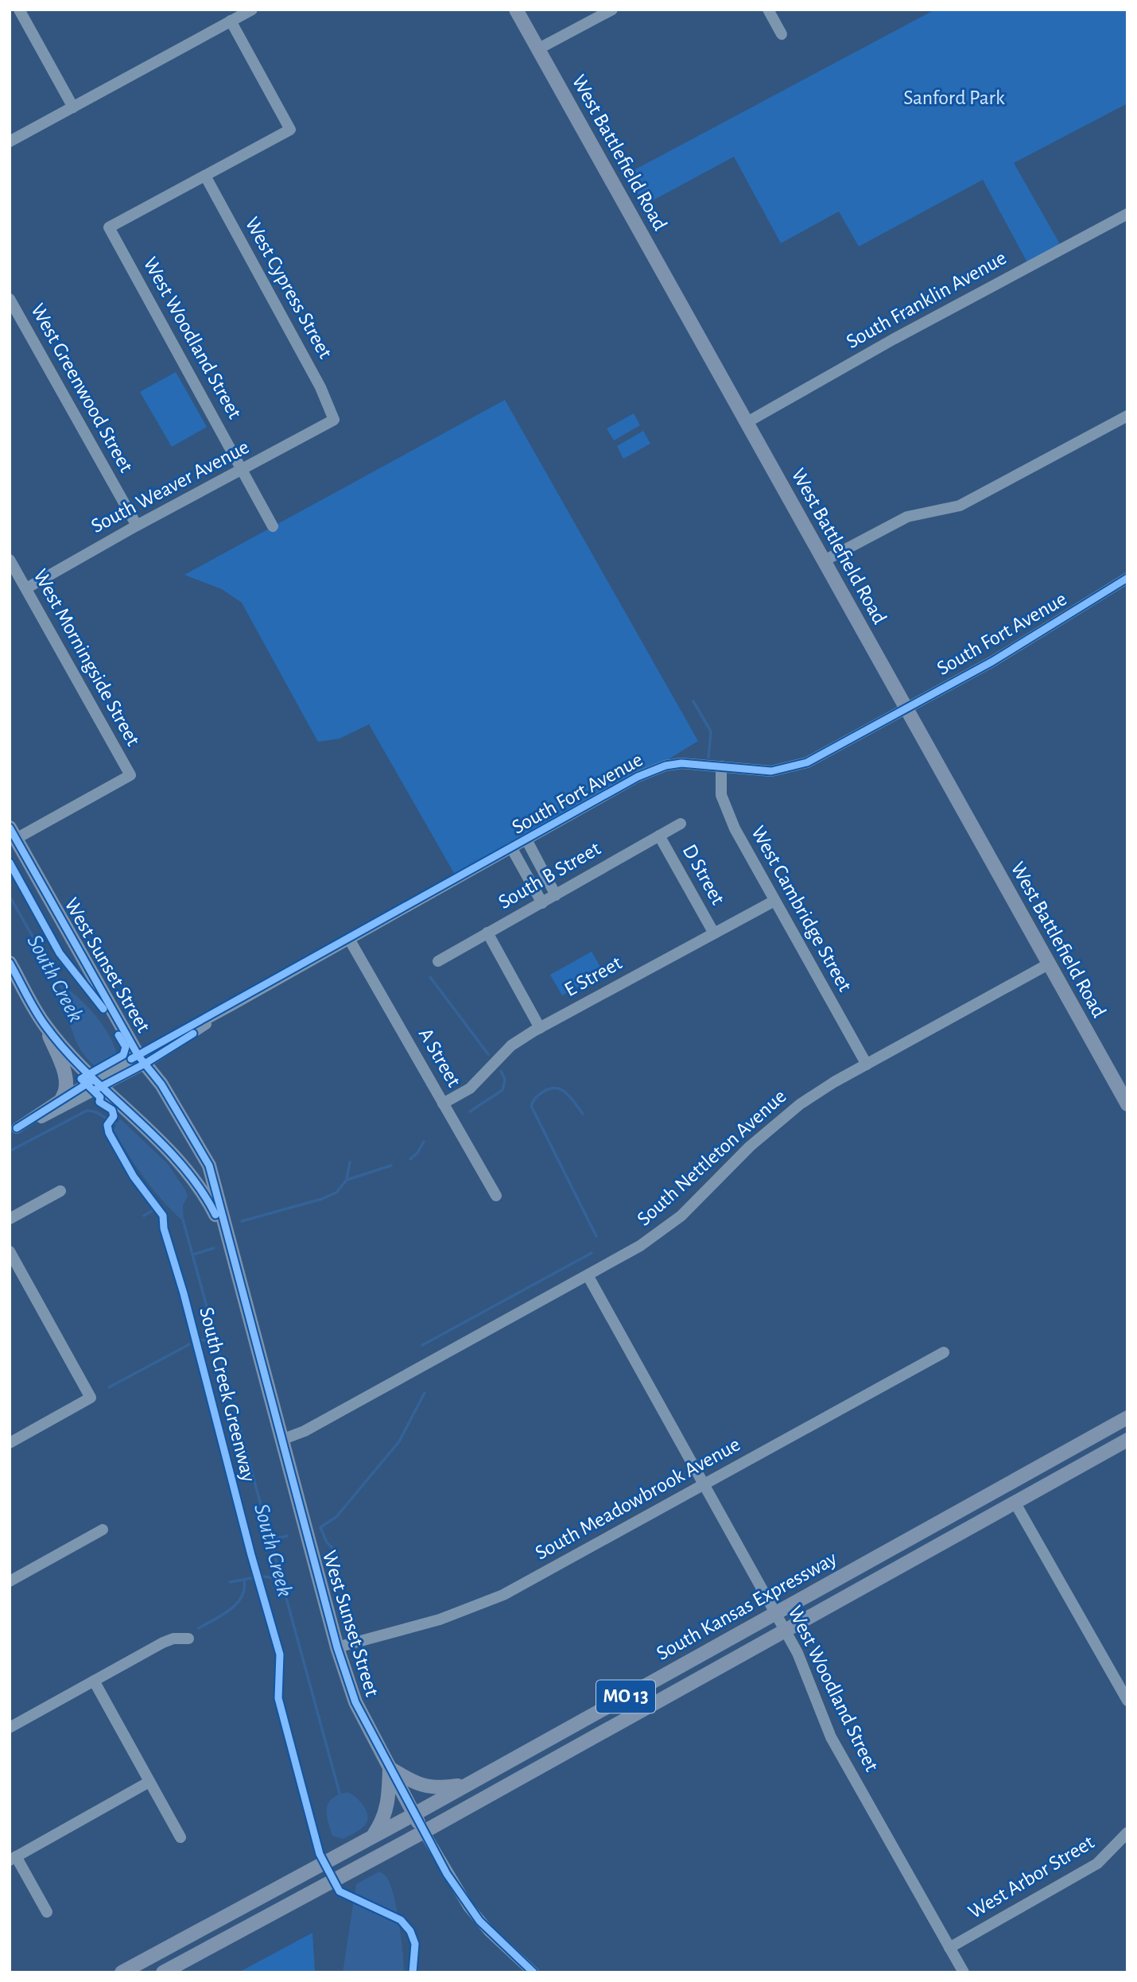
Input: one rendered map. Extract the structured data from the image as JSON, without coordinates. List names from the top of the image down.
{
  "streets": {
    "main road": [
      "West Battlefield Road",
      "West Sunset Street",
      "South Kansas Expressway",
      "MO 13"
    ],
    "street": [
      "West Cypress Street",
      "South Franklin Avenue",
      "West Woodland Street",
      "West Greenwood Street",
      "South Weaver Avenue",
      "South Fort Avenue",
      "West Morningside Street",
      "D Street",
      "South B Street",
      "West Cambridge Street",
      "E Street",
      "A Street",
      "South Nettleton Avenue",
      "South Meadowbrook Avenue",
      "West Arbor Street"
    ],
    "cycle path": ["South Creek Greenway"]
  },
  "crossings": [
    ["West Battlefield Road", "South Franklin Avenue"],
    ["West Battlefield Road", "South Fort Avenue"],
    ["West Battlefield Road", "South Nettleton Avenue"],
    ["West Cypress Street", "West Woodland Street"],
    ["West Cypress Street", "South Weaver Avenue"],
    ["West Woodland Street", "South Weaver Avenue"],
    ["West Woodland Street", "South Nettleton Avenue"],
    ["West Woodland Street", "South Meadowbrook Avenue"],
    ["West Woodland Street", "South Kansas Expressway"],
    ["West Woodland Street", "West Arbor Street"],
    ["West Greenwood Street", "South Weaver Avenue"],
    ["South Weaver Avenue", "West Morningside Street"],
    ["South Fort Avenue", "West Cambridge Street"],
    ["South Fort Avenue", "West Sunset Street"],
    ["South Fort Avenue", "A Street"],
    ["West Morningside Street", "West Sunset Street"],
    ["D Street", "South B Street"],
    ["D Street", "E Street"],
    ["West Cambridge Street", "E Street"],
    ["West Cambridge Street", "South Nettleton Avenue"],
    ["West Sunset Street", "South Nettleton Avenue"],
    ["West Sunset Street", "South Meadowbrook Avenue"],
    ["West Sunset Street", "South Kansas Expressway"],
    ["E Street", "A Street"]
  ],
  "water": ["South Creek"],
  "parks": ["Sanford Park"]
}
